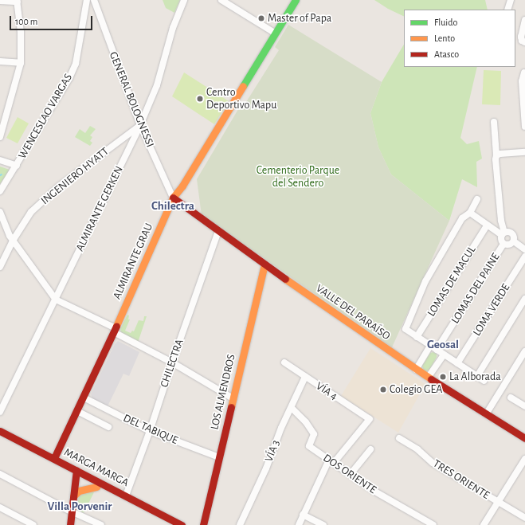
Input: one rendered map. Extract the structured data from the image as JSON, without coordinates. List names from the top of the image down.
{
  "streets": {
    "street": [
      "GENERAL BOLOGNESSI",
      "WENCESLAO VARGAS",
      "INGENIERO HYATT",
      "ALMIRANTE GERKEN",
      "ALMIRANTE GRAU",
      "LOMAS DE MACUL",
      "LOMAS DEL PAINE",
      "LOMA VERDE",
      "VALLE DEL PARAÍSO",
      "CHILECTRA",
      "VÍA 4",
      "LOS ALMENDROS",
      "DEL TABIQUE",
      "VÍA 3",
      "MARGA MARGA",
      "DOS ORIENTE",
      "TRES ORIENTE"
    ]
  },
  "crossings": [
    ["GENERAL BOLOGNESSI", "INGENIERO HYATT"],
    ["GENERAL BOLOGNESSI", "ALMIRANTE GERKEN"],
    ["GENERAL BOLOGNESSI", "ALMIRANTE GRAU"],
    ["GENERAL BOLOGNESSI", "VALLE DEL PARAÍSO"],
    ["INGENIERO HYATT", "ALMIRANTE GERKEN"],
    ["ALMIRANTE GRAU", "VALLE DEL PARAÍSO"],
    ["ALMIRANTE GRAU", "DEL TABIQUE"],
    ["ALMIRANTE GRAU", "MARGA MARGA"],
    ["VALLE DEL PARAÍSO", "CHILECTRA"],
    ["VALLE DEL PARAÍSO", "LOS ALMENDROS"],
    ["CHILECTRA", "DEL TABIQUE"],
    ["CHILECTRA", "MARGA MARGA"],
    ["VÍA 4", "VÍA 3"],
    ["VÍA 4", "DOS ORIENTE"],
    ["LOS ALMENDROS", "DEL TABIQUE"],
    ["VÍA 3", "DOS ORIENTE"]
  ],
  "districts": ["Chilectra", "Geosal", "Villa Porvenir"],
  "parks": ["Cementerio Parque del Sendero"],
  "places": [
    "Master of Papa",
    "Centro Deportivo Mapu",
    "La Alborada",
    "Colegio GEA"
  ],
  "legend": ["Fluido", "Lento", "Atasco"],
  "scale_bar": "100 m"
}
